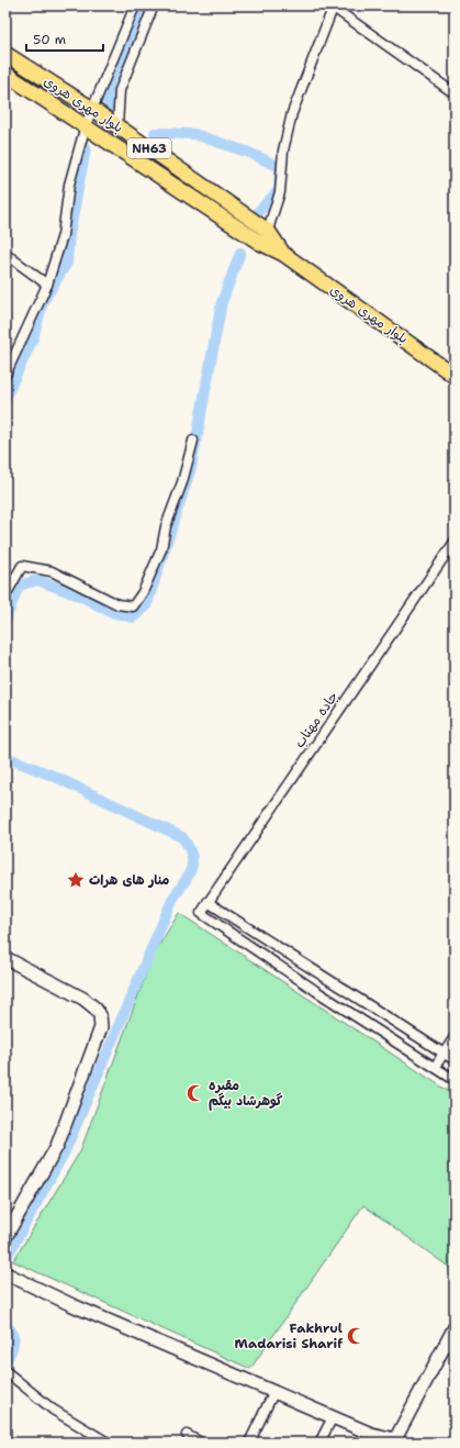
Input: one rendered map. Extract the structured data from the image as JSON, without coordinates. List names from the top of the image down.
{
  "streets": {
    "highway": ["بلوار مهری هروی", "NH63"],
    "street": ["جاده مهتاب"]
  },
  "places": {
    "place": ["منار های هرات"],
    "mosque": ["مقبره گوهرشاد بیگم", "Fakhrul Madarisi Sharif"]
  },
  "scale_bar": "50 m"
}
